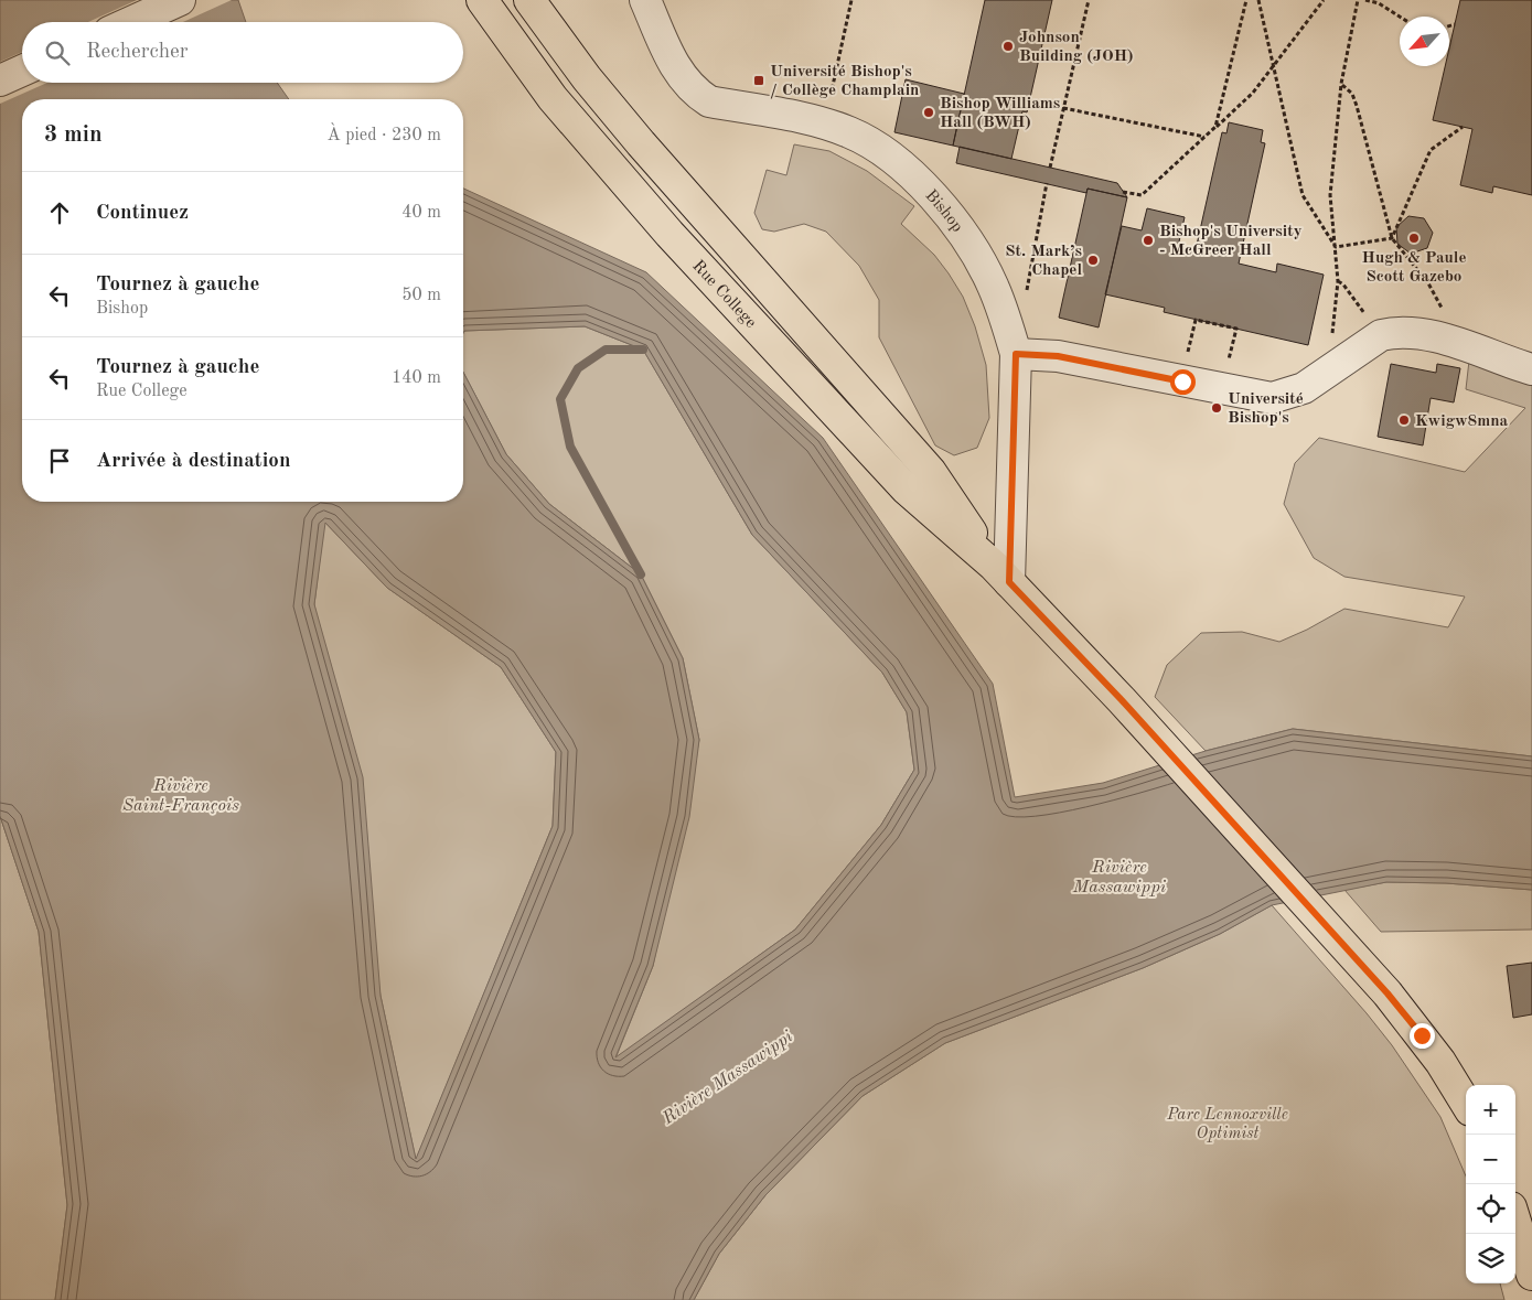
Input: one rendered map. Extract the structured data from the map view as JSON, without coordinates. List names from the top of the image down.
{
  "streets": {
    "main road": ["Rue College"],
    "street": ["Bishop"]
  },
  "crossings": [
    ["Bishop", "Rue College"]
  ],
  "water": ["Rivière Saint-François", "Rivière Massawippi"],
  "parks": ["Parc Lennoxville Optimist"],
  "places": {
    "other": [
      "Johnson Building (JOH)",
      "Bishop Williams Hall (BWH)",
      "Hugh & Paule Scott Gazebo",
      "Bishop's University - McGreer Hall",
      "St. Mark’s Chapel",
      "Université Bishop's",
      "Kwigw8mna"
    ],
    "transit": ["Université Bishop's / Collège Champlain"]
  },
  "north": "bottom left",
  "page": {
    "search": "Rechercher",
    "heading": ["3 min", "À pied · 230 m"],
    "list": [
      ["Continuez", "40 m"],
      ["Tournez à gauche", "Bishop", "50 m"],
      ["Tournez à gauche", "Rue College", "140 m"],
      "Arrivée à destination"
    ],
    "map_buttons": ["+", "−"]
  }
}
